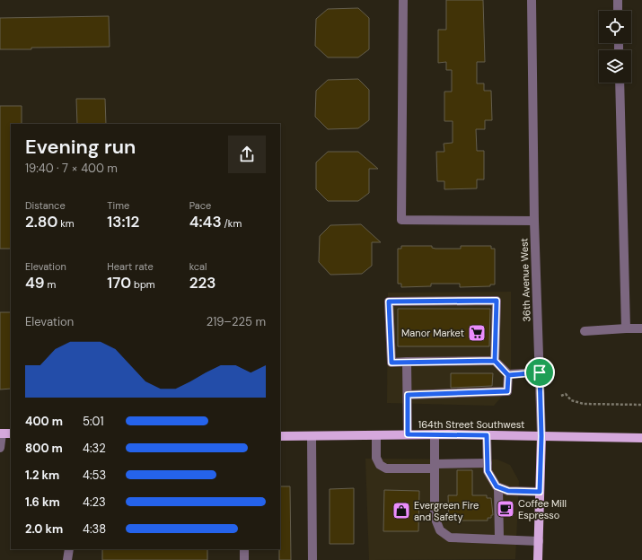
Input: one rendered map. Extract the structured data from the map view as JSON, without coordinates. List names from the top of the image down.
{
  "streets": {
    "main road": ["36th Avenue West", "164th Street Southwest"]
  },
  "crossings": [
    ["36th Avenue West", "164th Street Southwest"]
  ],
  "places": {
    "supermarket": ["Manor Market"],
    "cafe": ["Coffee Mill Espresso"],
    "shop": ["Evergreen Fire and Safety"]
  },
  "page": {
    "heading": ["Evening run", "19:40 · 7 × 400 m"],
    "stats": [
      ["Distance", "2.80 km"],
      ["Time", "13:12"],
      ["Pace", "4:43 /km"],
      ["Elevation", "49 m"],
      ["Heart rate", "170 bpm"],
      ["kcal", "223"]
    ],
    "chart": ["Elevation", "219–225 m"],
    "list": [
      {
        "name": "400 m",
        "note": "5:01"
      },
      {
        "name": "800 m",
        "note": "4:32"
      },
      {
        "name": "1.2 km",
        "note": "4:53"
      },
      {
        "name": "1.6 km",
        "note": "4:23"
      },
      {
        "name": "2.0 km",
        "note": "4:38"
      }
    ]
  }
}
